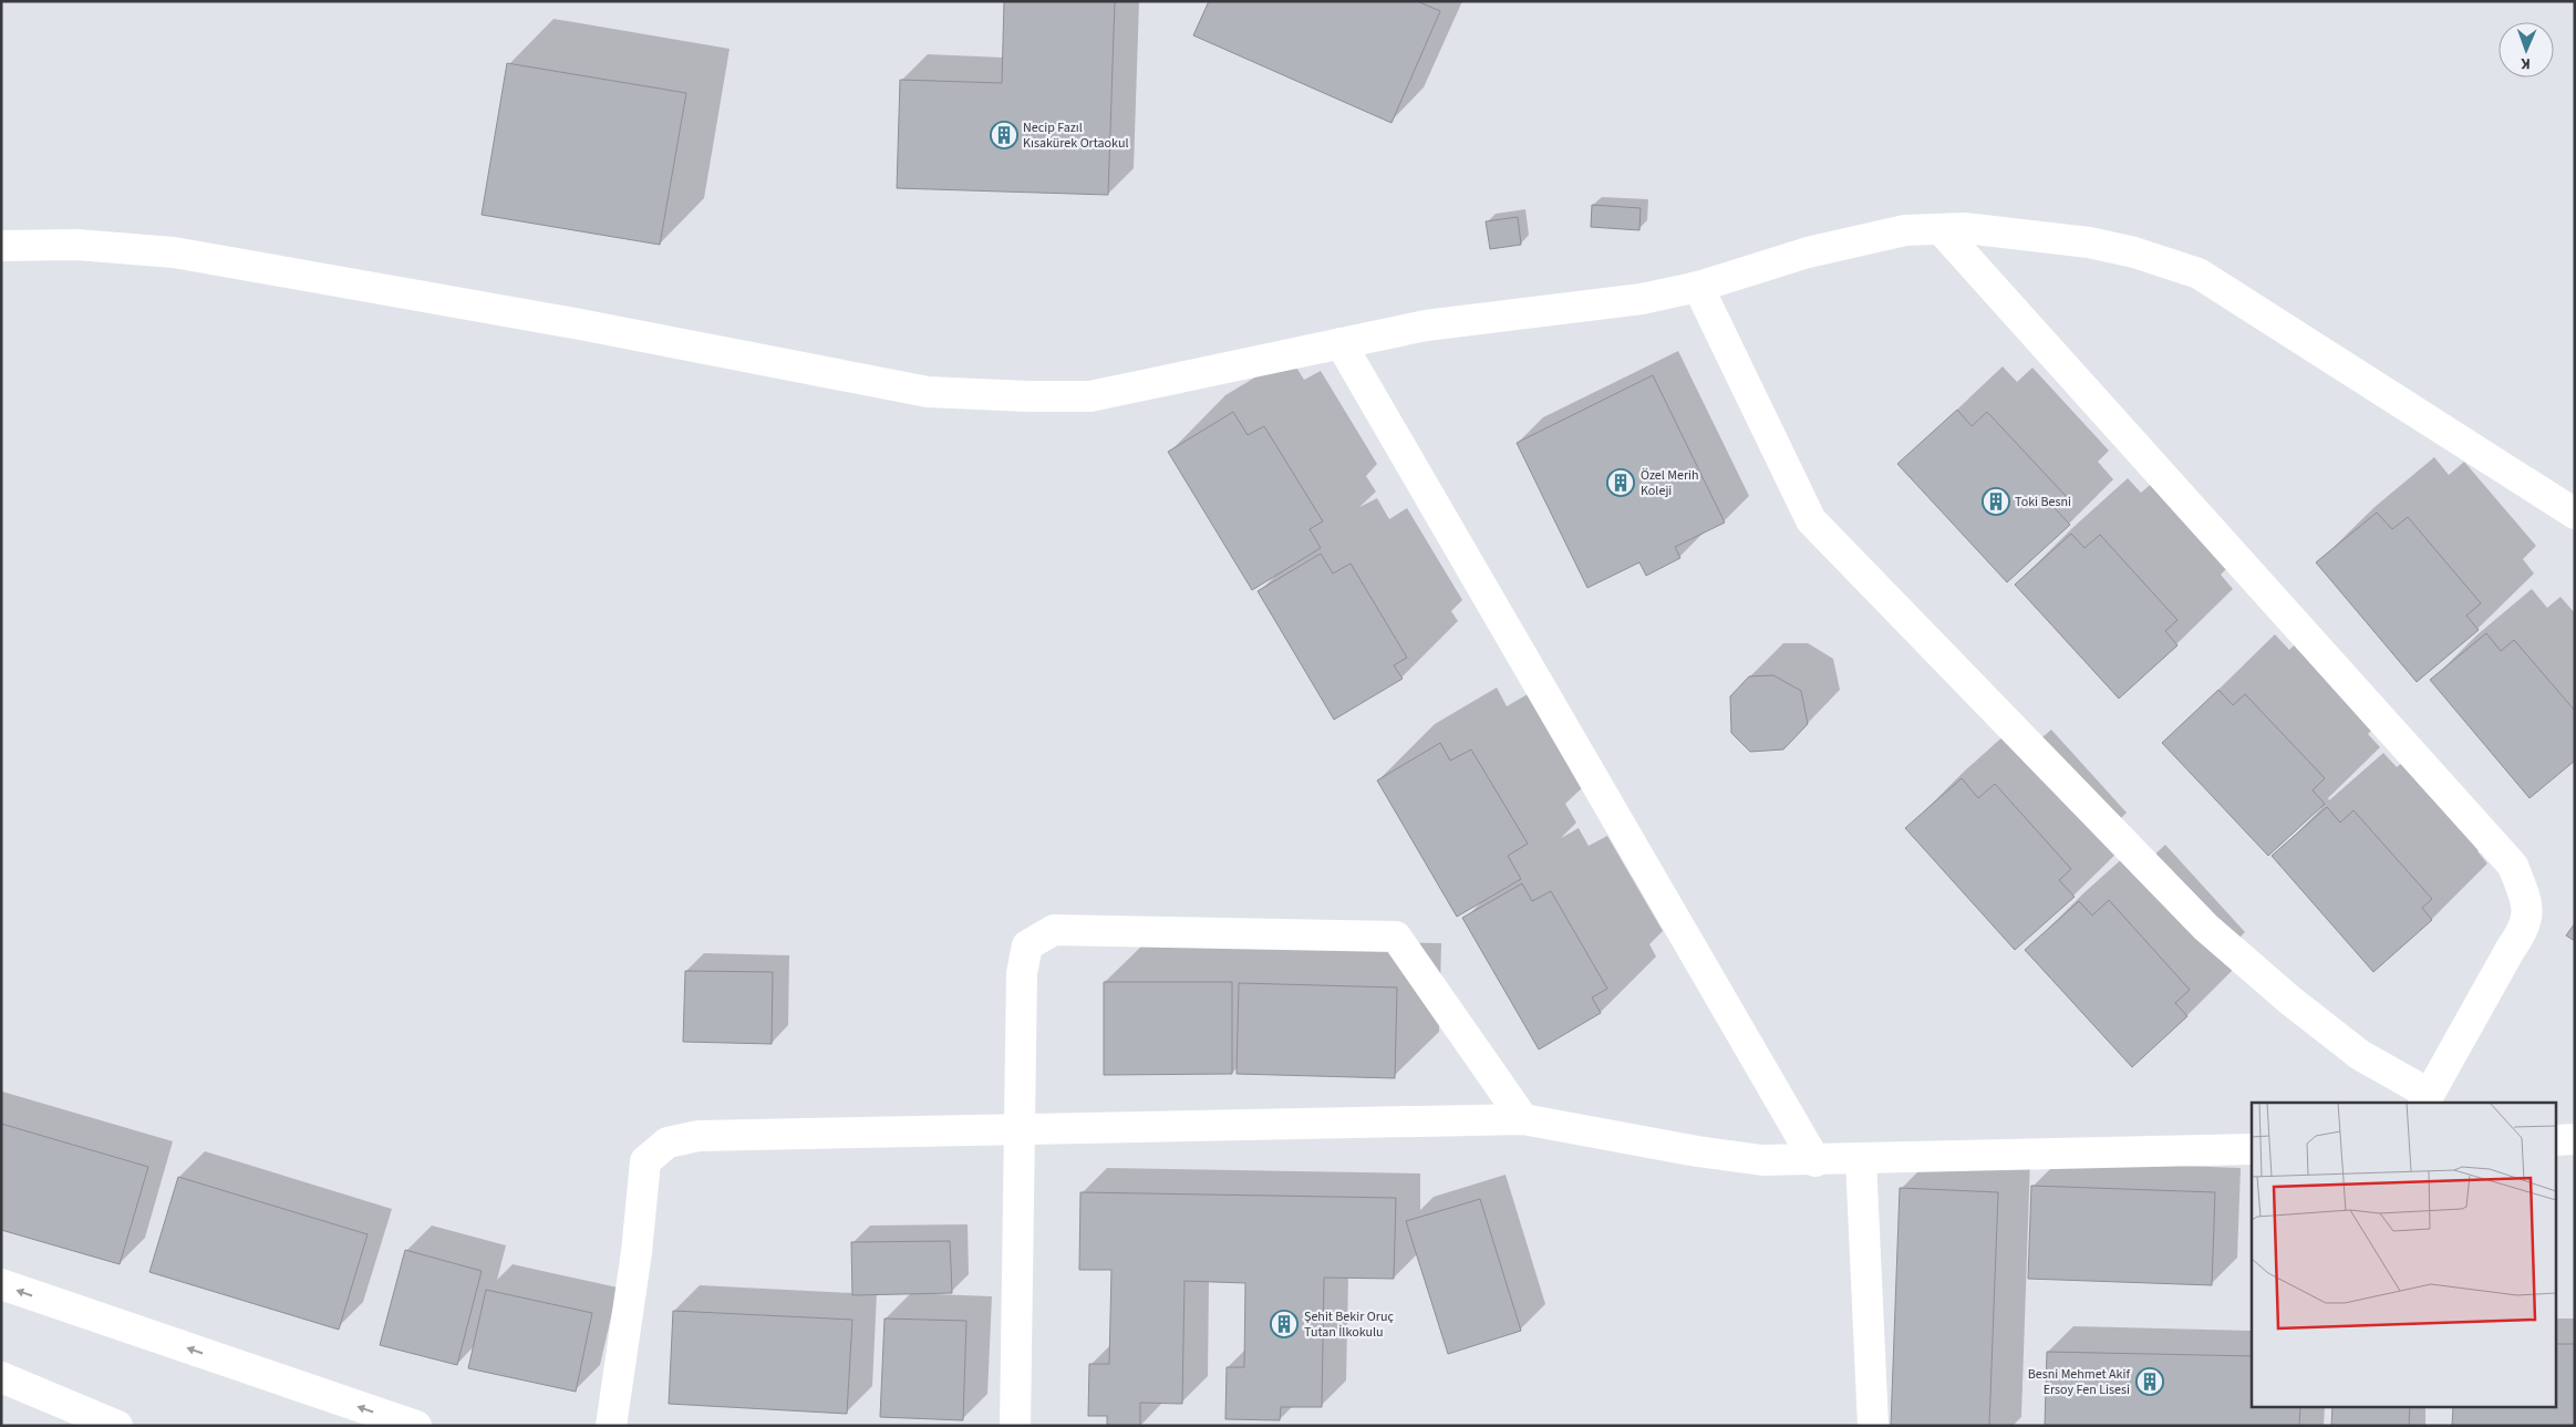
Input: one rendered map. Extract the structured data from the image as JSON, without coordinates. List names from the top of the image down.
{
  "places": {
    "building": [
      "Necip Fazıl Kısakürek Ortaokul",
      "Özel Merih Koleji",
      "Toki Besni",
      "Şehit Bekir Oruç Tutan İlkokulu",
      "Besni Mehmet Akif Ersoy Fen Lisesi"
    ]
  },
  "north": "bottom"
}
